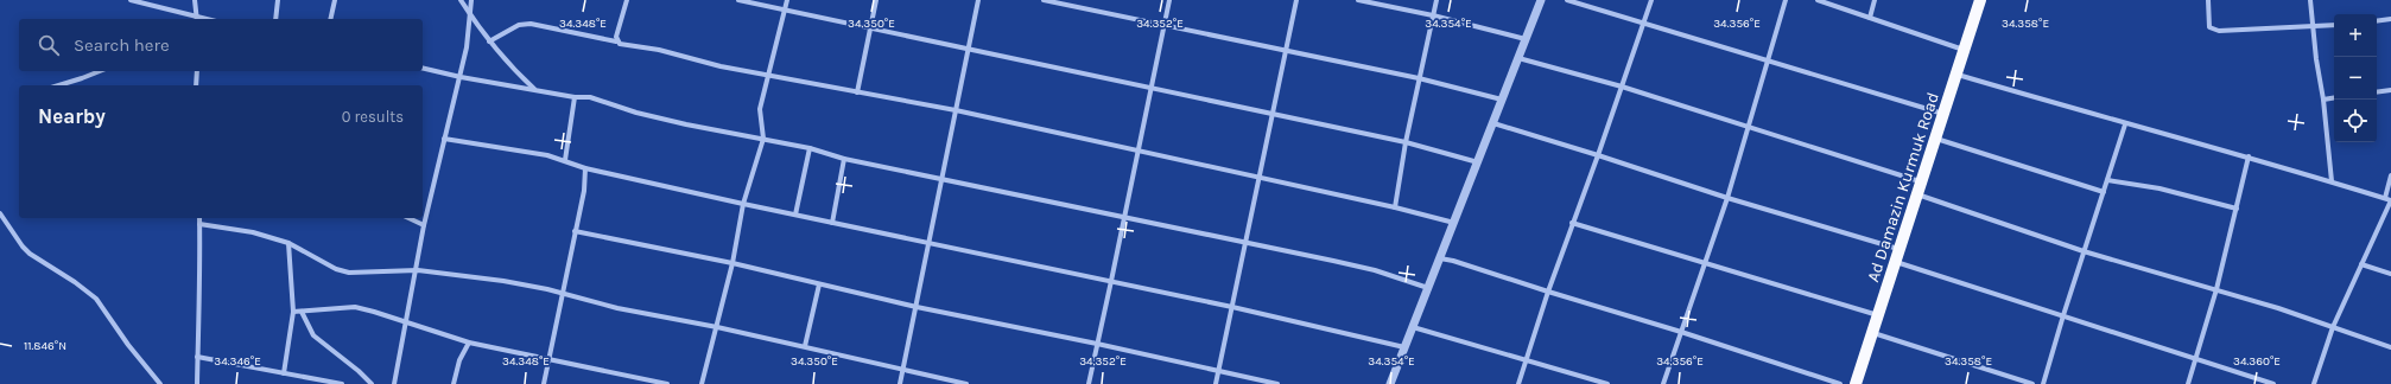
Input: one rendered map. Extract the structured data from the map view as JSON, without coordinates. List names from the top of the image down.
{
  "streets": {
    "highway": ["Ad Damazin Kurmuk Road"]
  },
  "page": {
    "map_buttons": ["+", "−"],
    "search": "Search here",
    "heading": ["Nearby", "0 results"]
  },
  "coordinates": [
    "34.348°E",
    "34.350°E",
    "34.352°E",
    "34.356°E",
    "34.358°E",
    "34.354°E",
    "11.846°N",
    "34.346°E",
    "34.360°E"
  ]
}
